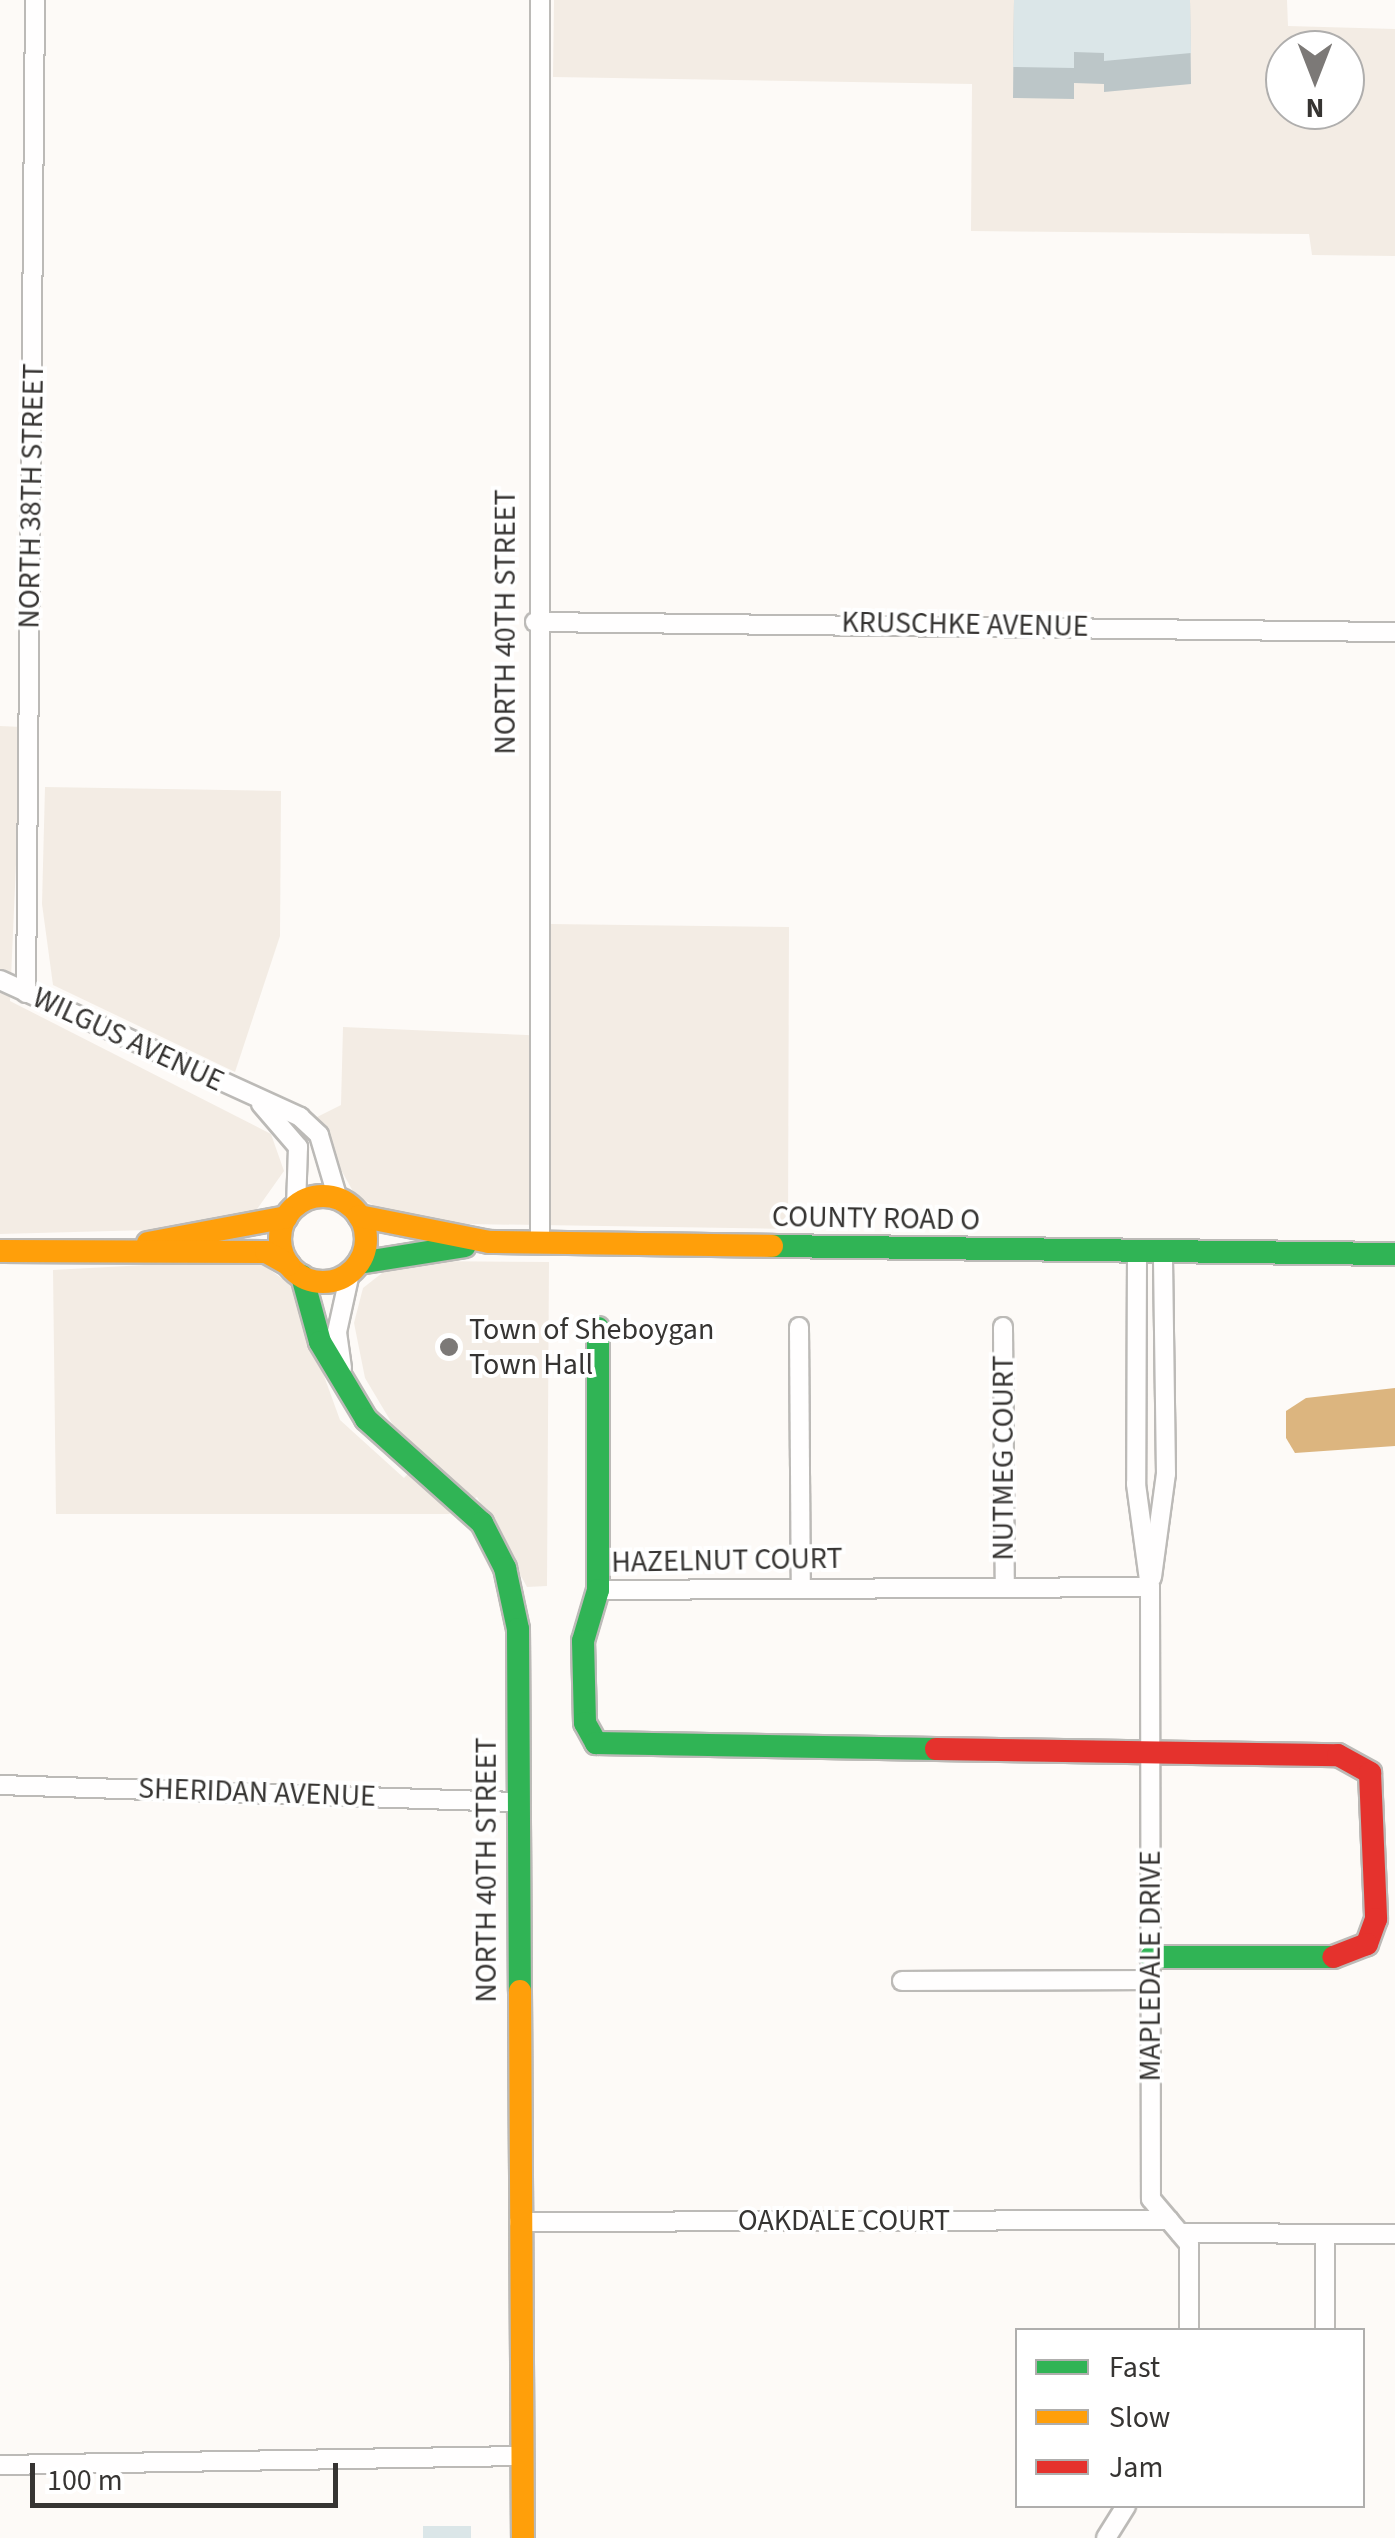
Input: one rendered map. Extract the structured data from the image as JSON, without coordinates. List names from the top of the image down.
{
  "streets": {
    "street": [
      "NORTH 38TH STREET",
      "NORTH 40TH STREET",
      "KRUSCHKE AVENUE",
      "WILGUS AVENUE",
      "COUNTY ROAD O",
      "NUTMEG COURT",
      "HAZELNUT COURT",
      "SHERIDAN AVENUE",
      "MAPLEDALE DRIVE",
      "OAKDALE COURT"
    ]
  },
  "crossings": [
    ["NORTH 38TH STREET", "WILGUS AVENUE"],
    ["NORTH 40TH STREET", "KRUSCHKE AVENUE"],
    ["NORTH 40TH STREET", "WILGUS AVENUE"],
    ["NORTH 40TH STREET", "COUNTY ROAD O"],
    ["NORTH 40TH STREET", "SHERIDAN AVENUE"],
    ["NORTH 40TH STREET", "OAKDALE COURT"],
    ["WILGUS AVENUE", "COUNTY ROAD O"],
    ["COUNTY ROAD O", "MAPLEDALE DRIVE"],
    ["NUTMEG COURT", "HAZELNUT COURT"],
    ["HAZELNUT COURT", "MAPLEDALE DRIVE"],
    ["MAPLEDALE DRIVE", "OAKDALE COURT"]
  ],
  "places": ["Town of Sheboygan Town Hall"],
  "legend": ["Fast", "Slow", "Jam"],
  "scale_bar": "100 m",
  "north": "bottom"
}
